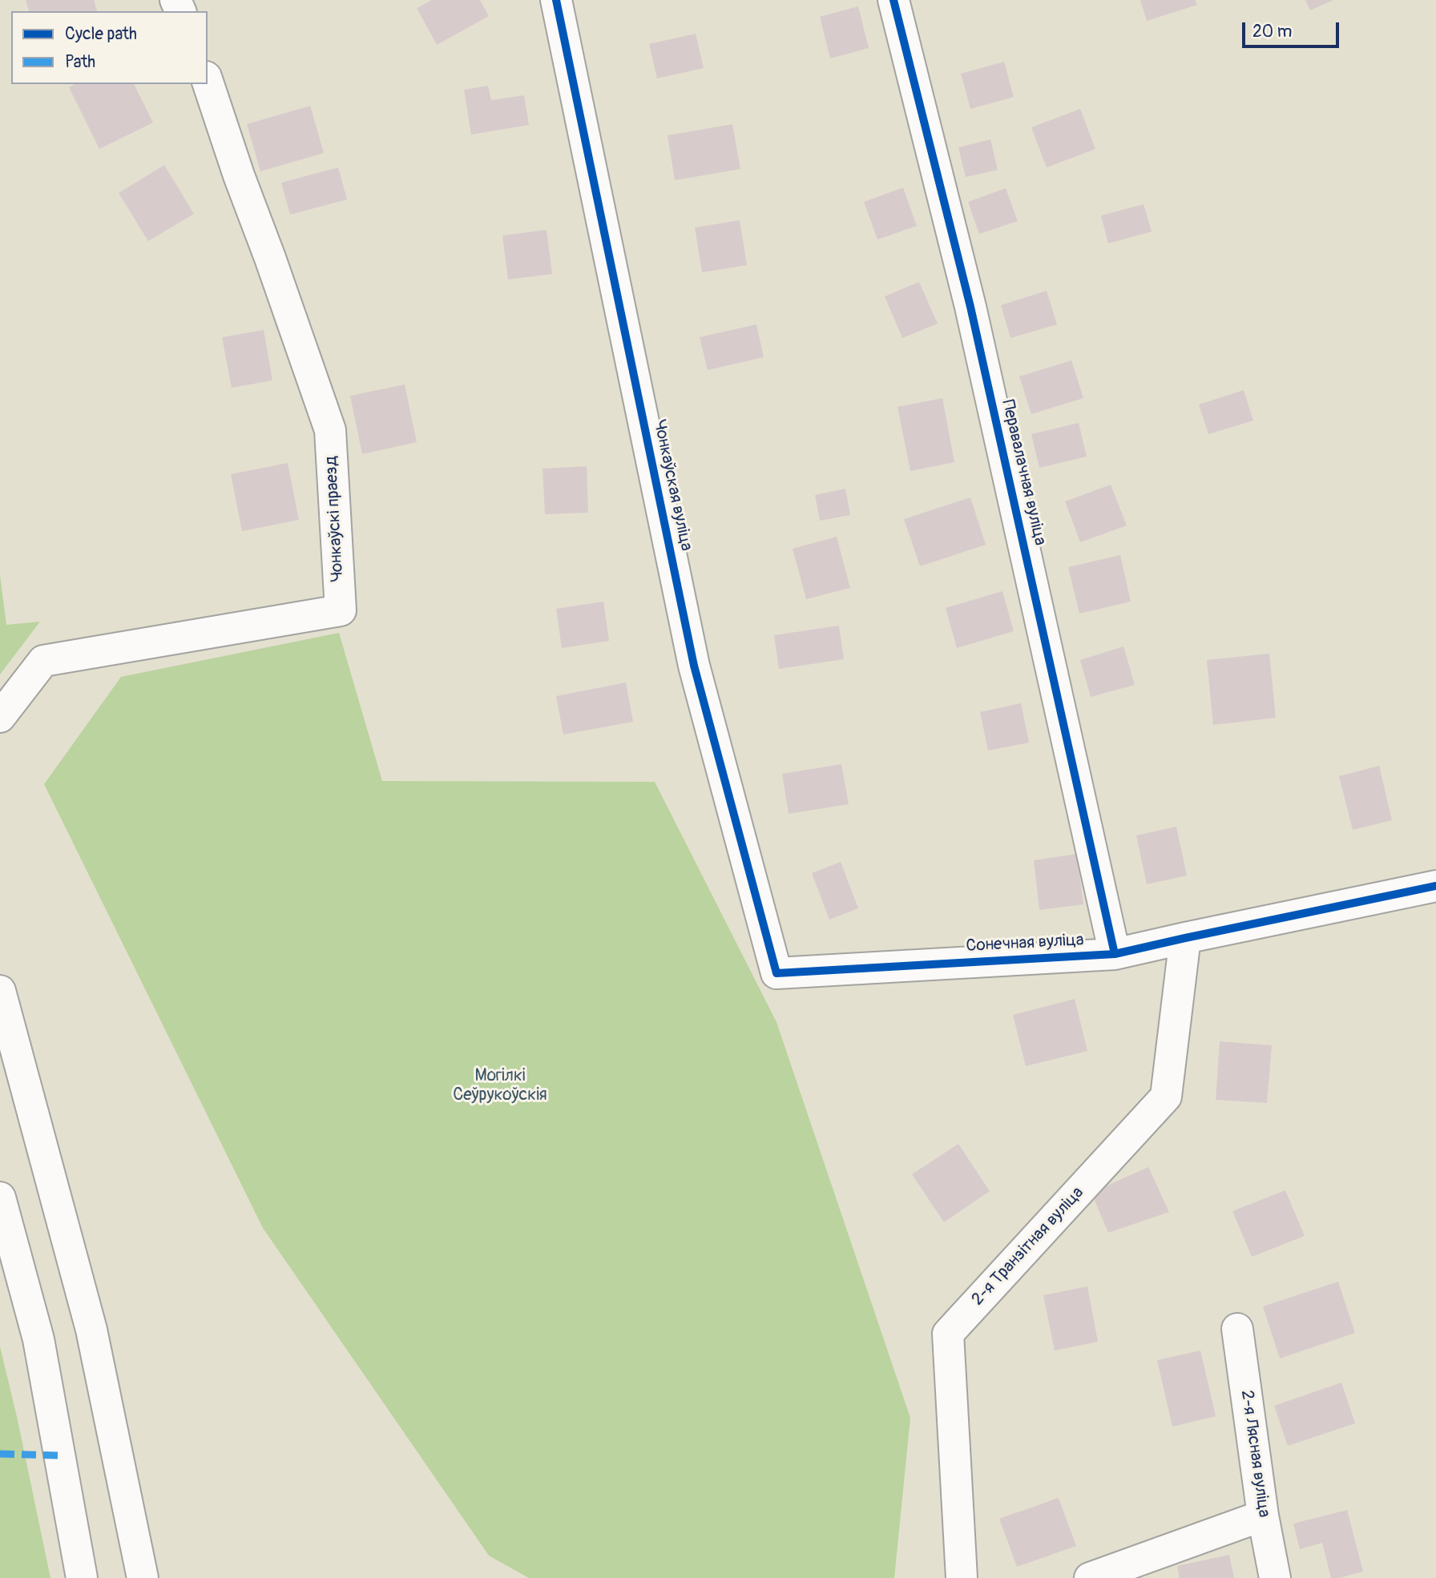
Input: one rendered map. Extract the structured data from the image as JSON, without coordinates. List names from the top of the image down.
{
  "streets": {
    "street": [
      "Перавалачная вуліца",
      "Чонкаўская вуліца",
      "Чонкаўскі праезд",
      "Сонечная вуліца",
      "2-я Транзітная вуліца",
      "2-я Лясная вуліца"
    ]
  },
  "crossings": [
    ["Перавалачная вуліца", "Сонечная вуліца"],
    ["Чонкаўская вуліца", "Сонечная вуліца"],
    ["Сонечная вуліца", "2-я Транзітная вуліца"]
  ],
  "parks": ["Могілкі Сеўрукоўскія"],
  "legend": ["Cycle path", "Path"],
  "scale_bar": "20 m"
}
